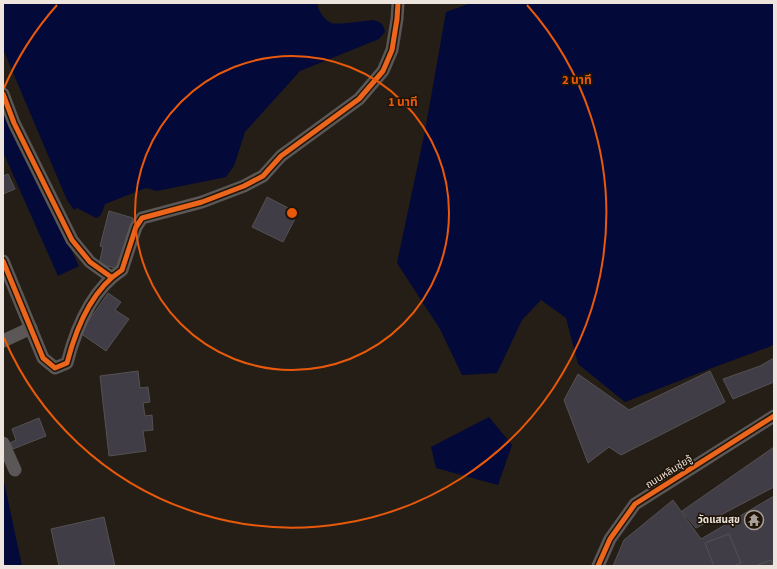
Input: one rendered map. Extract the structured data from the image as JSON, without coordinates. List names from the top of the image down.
{
  "streets": {
    "street": ["ถนนหลิมซุ่ยจู้"]
  },
  "places": {
    "temple": ["วัดแสนสุข"]
  },
  "rings": ["2 นาที", "1 นาที"]
}
